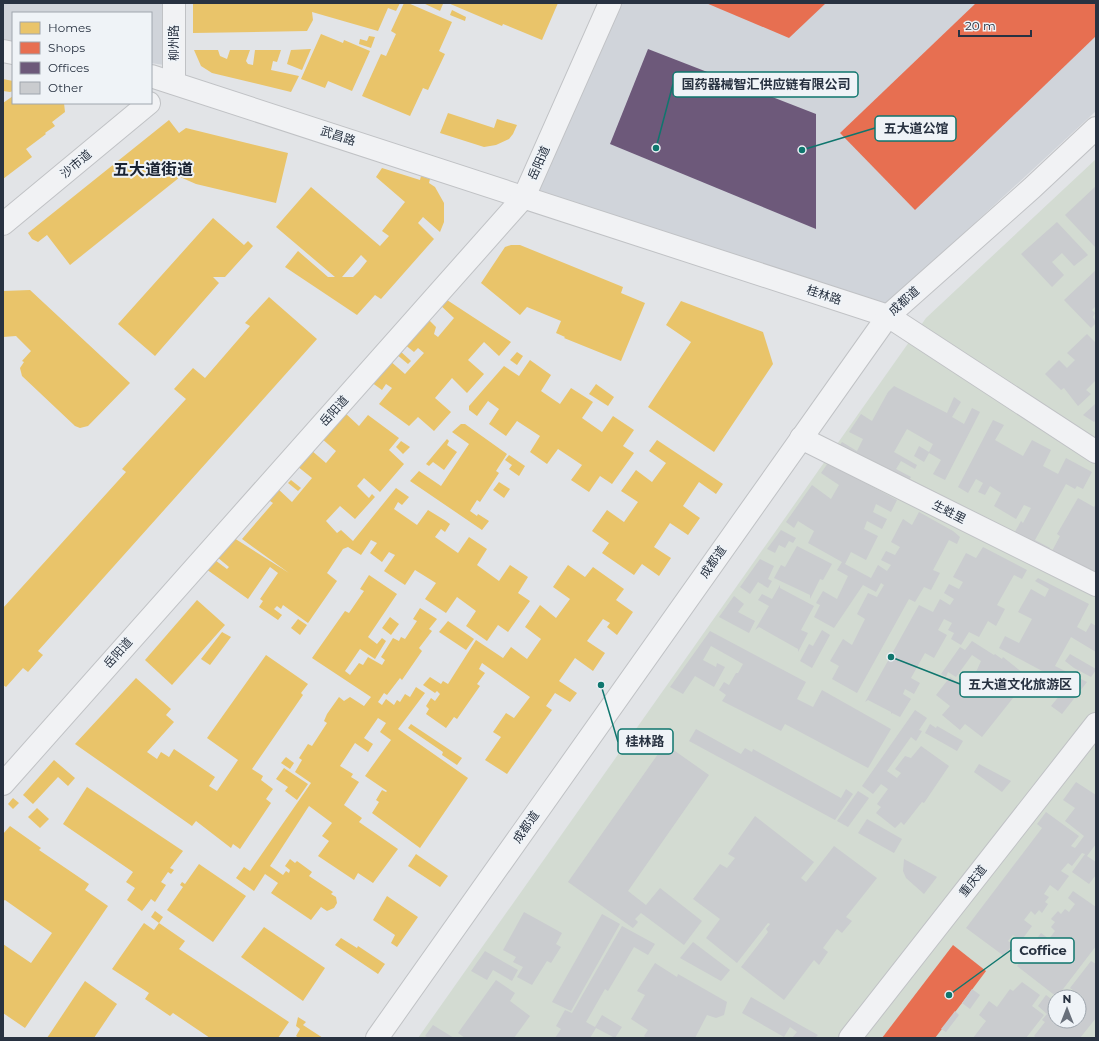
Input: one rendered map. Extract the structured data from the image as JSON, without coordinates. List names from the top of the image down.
{
  "streets": {
    "street": [
      "柳州路",
      "武昌路",
      "岳阳道",
      "沙市道",
      "桂林路",
      "成都道",
      "生﨡里",
      "重庆道"
    ]
  },
  "crossings": [
    ["柳州路", "武昌路"],
    ["柳州路", "沙市道"],
    ["武昌路", "岳阳道"],
    ["武昌路", "沙市道"],
    ["武昌路", "桂林路"],
    ["岳阳道", "桂林路"],
    ["桂林路", "成都道"],
    ["成都道", "生﨡里"]
  ],
  "districts": ["五大道街道"],
  "places": [
    "国药器械智汇供应链有限公司",
    "五大道公馆",
    "五大道文化旅游区",
    "桂林路",
    "Coffice"
  ],
  "legend": [
    "Homes",
    "Shops",
    "Offices",
    "Other"
  ],
  "scale_bar": "20 m",
  "north": "top"
}
